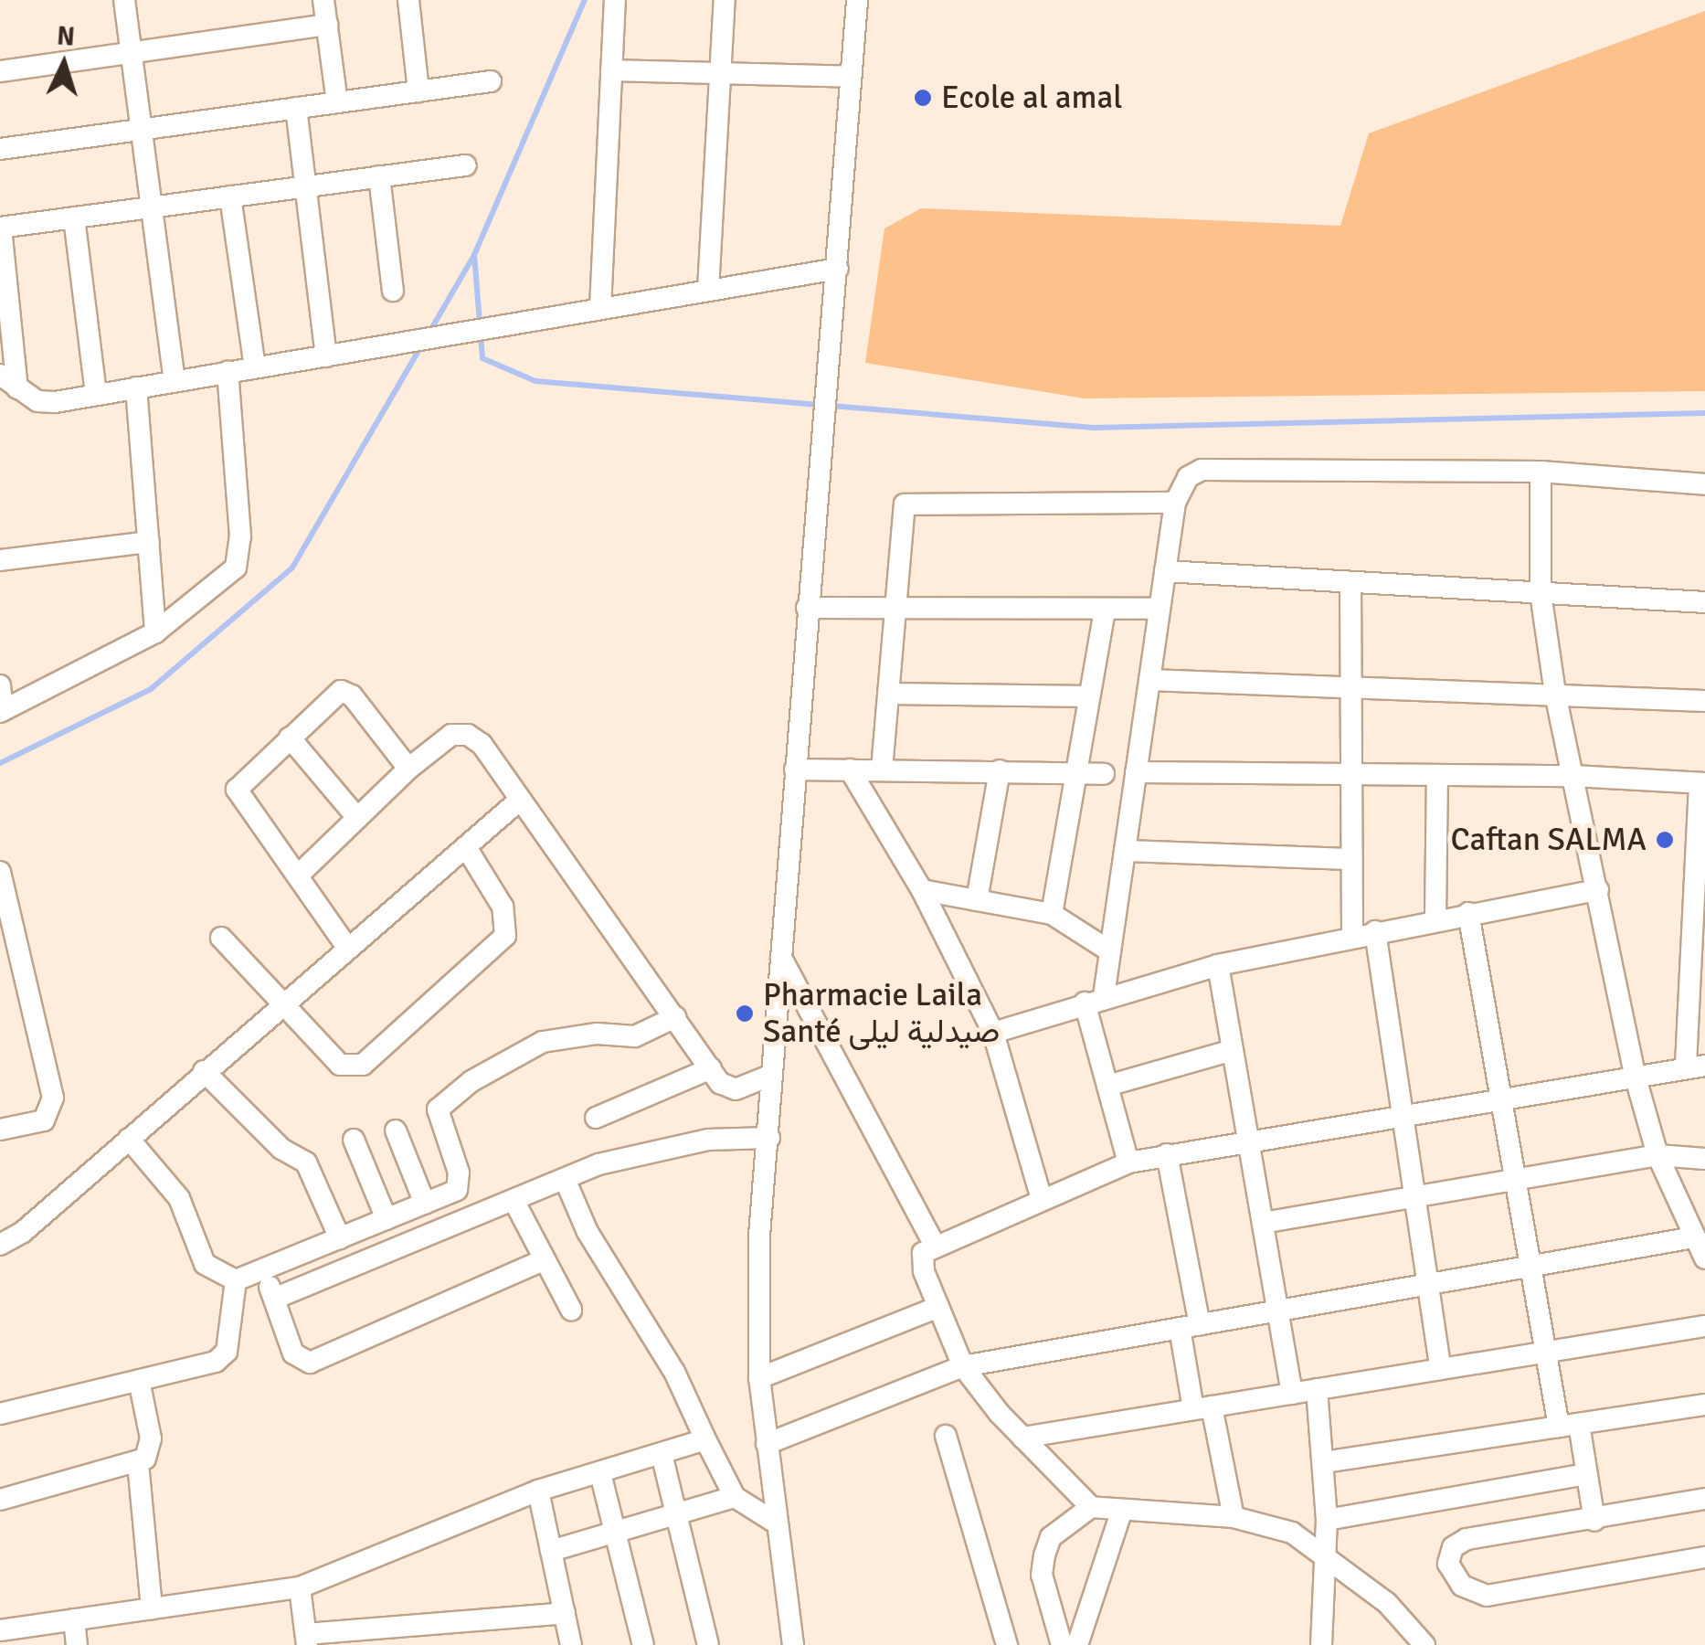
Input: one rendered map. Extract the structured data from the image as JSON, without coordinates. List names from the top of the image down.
{
  "places": ["Ecole al amal", "Caftan SALMA", "Pharmacie Laila Santé صيدلية ليلى"],
  "north": "top"
}
